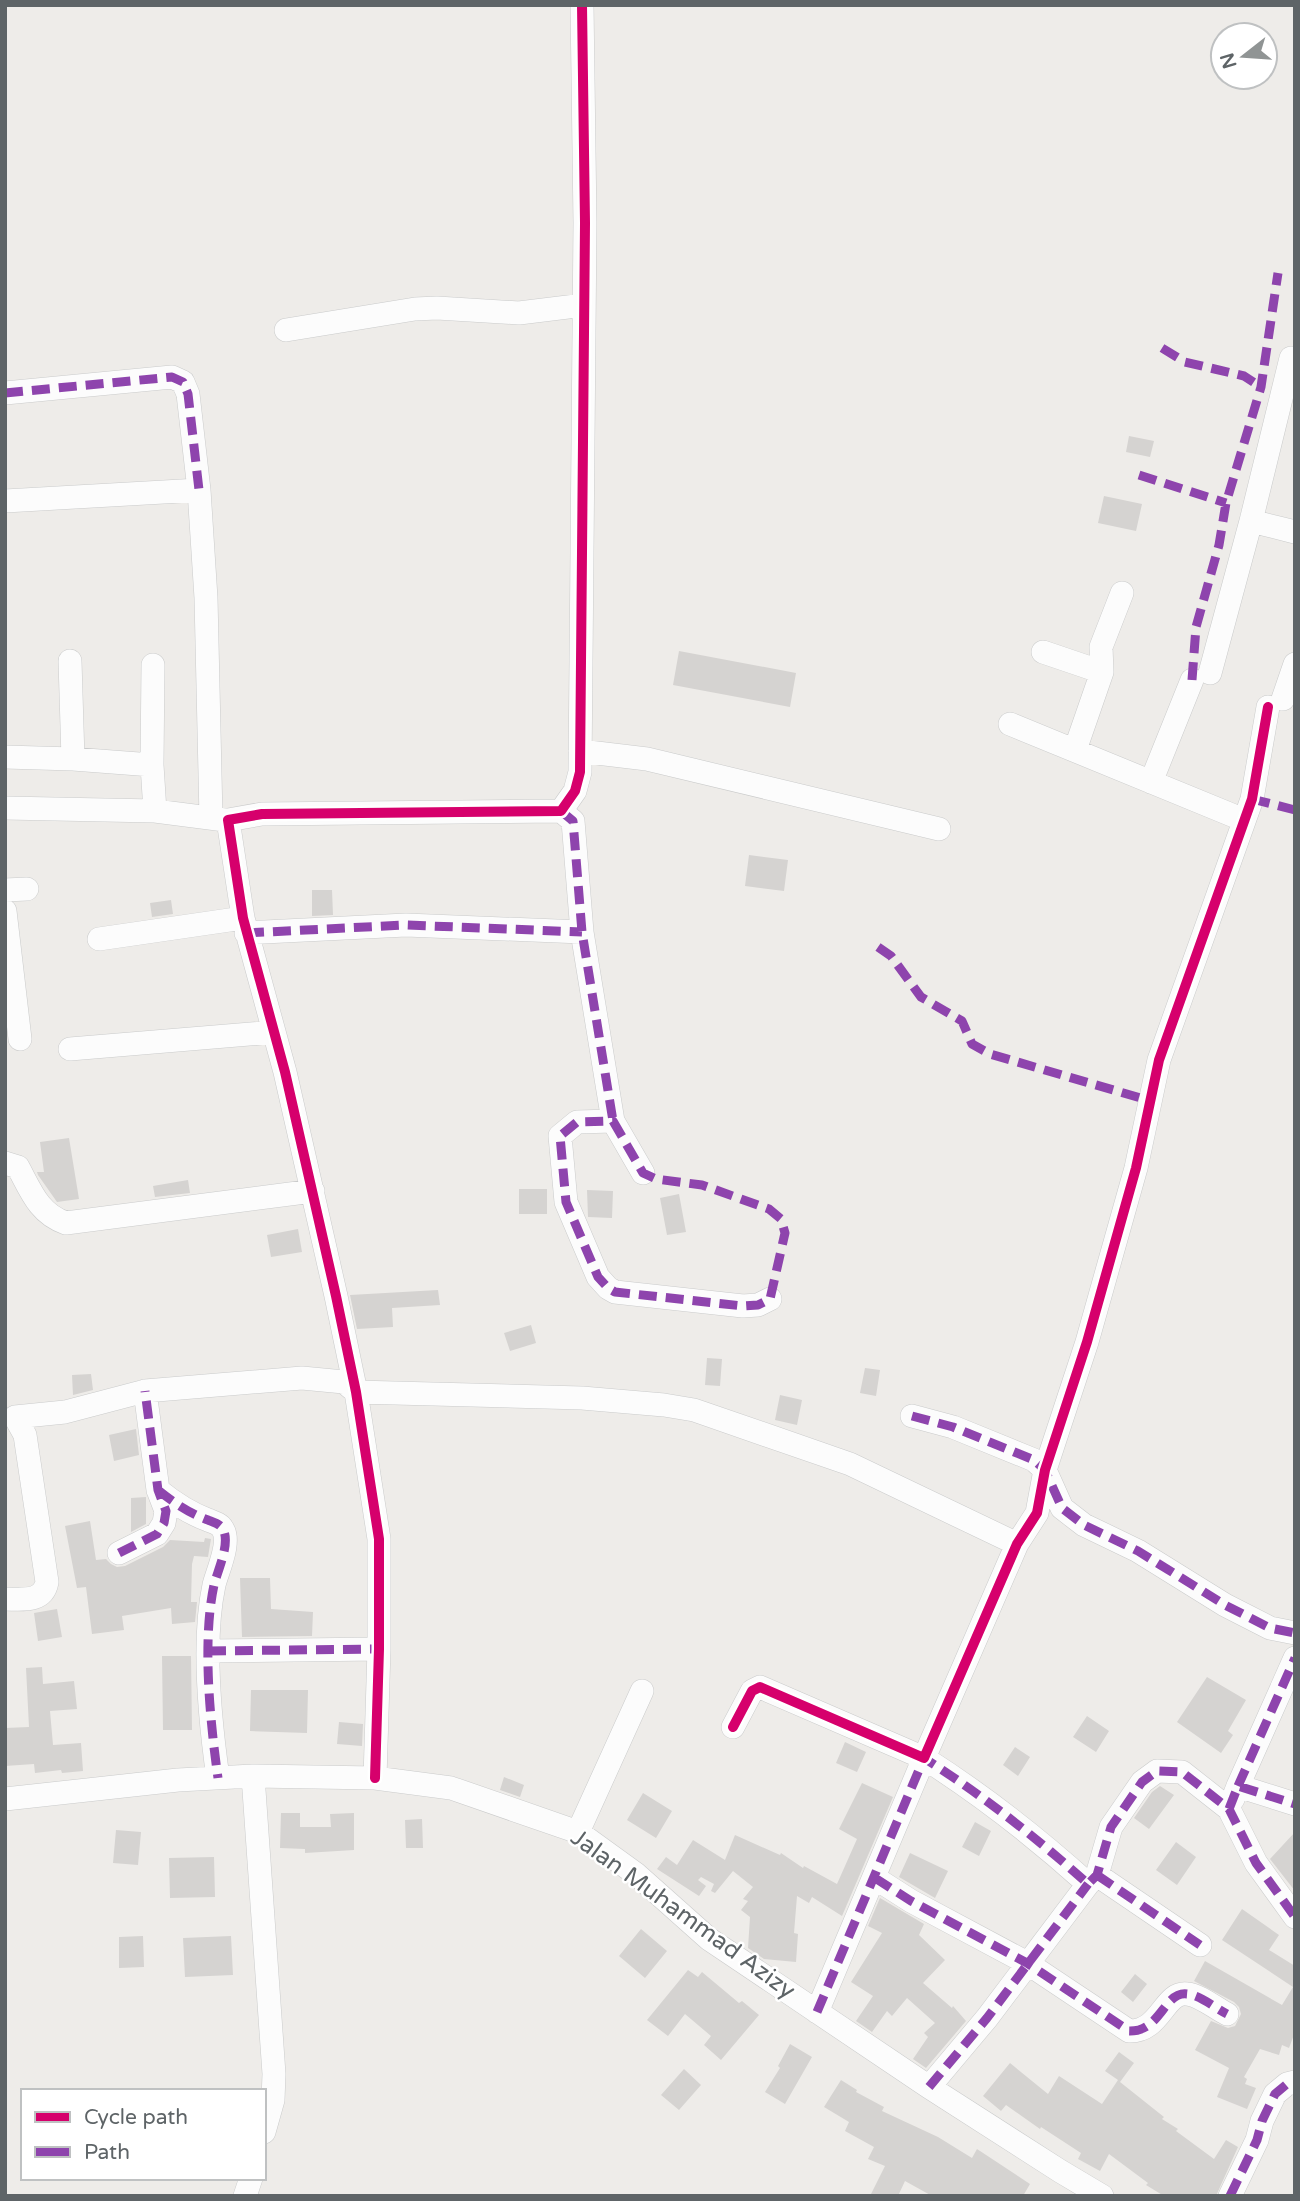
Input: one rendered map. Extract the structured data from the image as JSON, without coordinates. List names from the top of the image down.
{
  "streets": {
    "street": ["Jalan Muhammad Azizy"]
  },
  "legend": ["Cycle path", "Path"],
  "north": "left"
}
